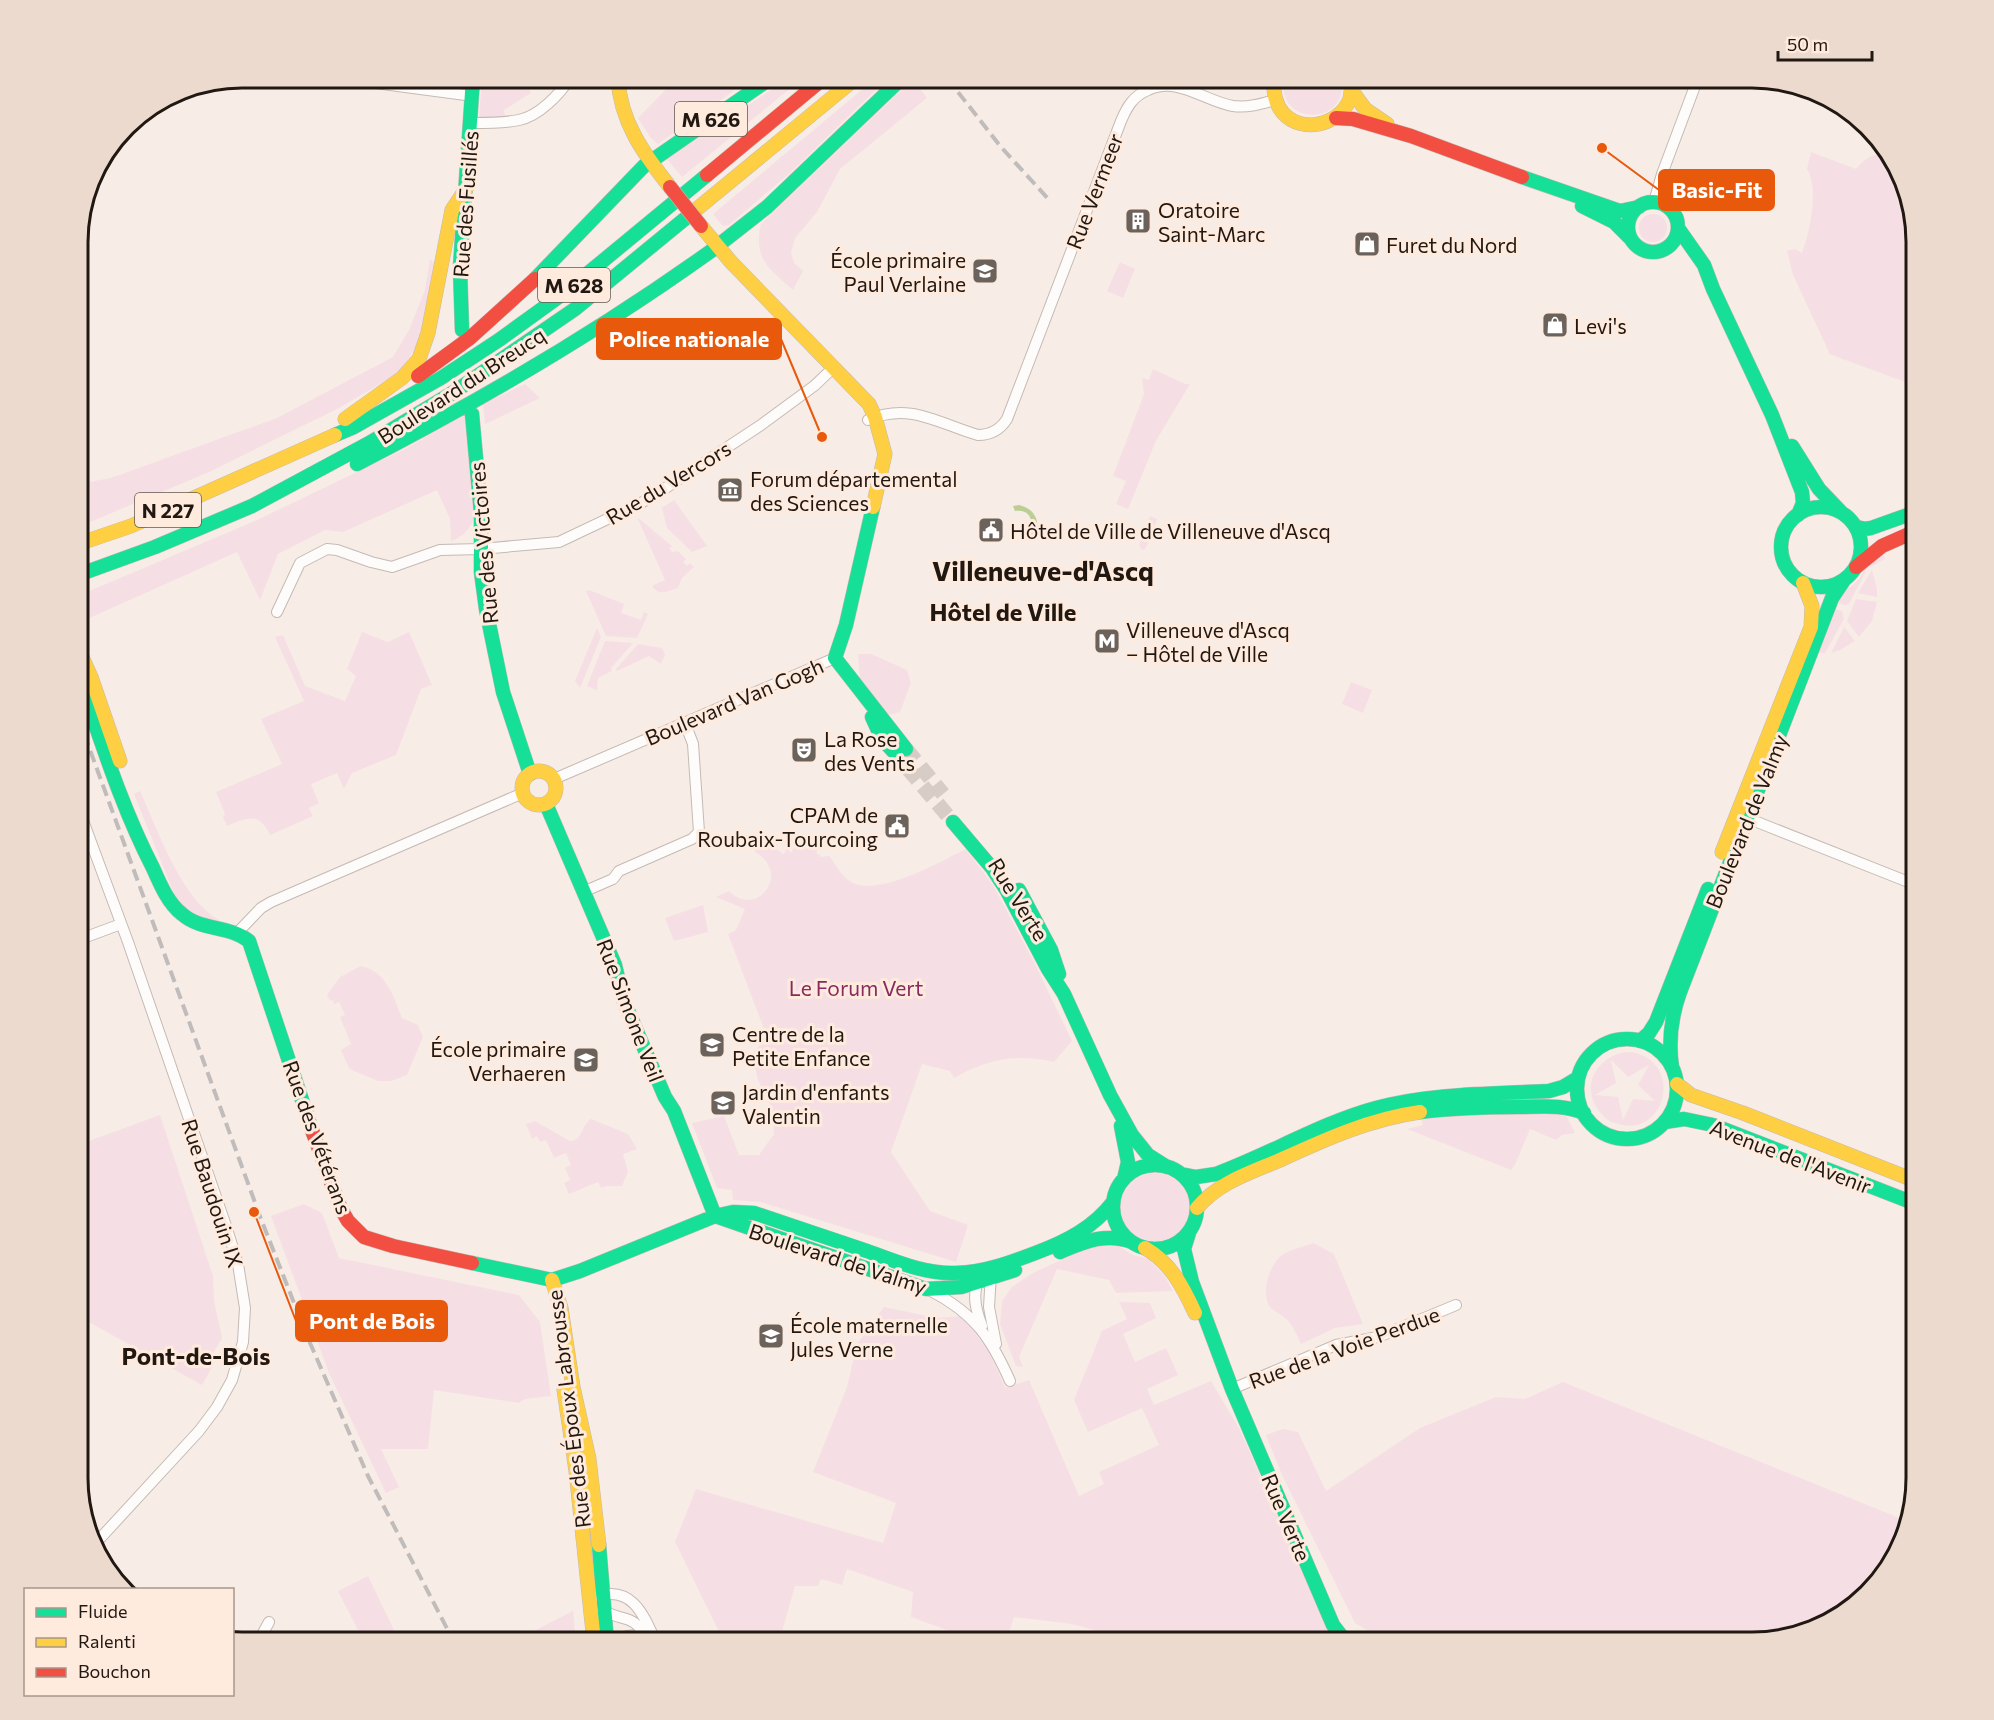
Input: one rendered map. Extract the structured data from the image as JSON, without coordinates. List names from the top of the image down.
{
  "streets": {
    "main road": [
      "M 626",
      "Rue des Fusillés",
      "M 628",
      "Boulevard du Breucq",
      "N 227",
      "Rue des Victoires",
      "Boulevard Van Gogh",
      "Boulevard de Valmy",
      "Rue Verte",
      "Rue Simone Veil",
      "Rue des Vétérans",
      "Avenue de l'Avenir",
      "Rue des Époux Labrousse"
    ],
    "street": [
      "Rue Vermeer",
      "Rue du Vercors",
      "Rue Baudouin IX",
      "Rue de la Voie Perdue"
    ]
  },
  "crossings": [
    ["M 626", "Boulevard Van Gogh"],
    ["Rue Vermeer", "Boulevard Van Gogh"],
    ["Rue du Vercors", "Rue des Victoires"],
    ["Rue du Vercors", "Boulevard Van Gogh"],
    ["Rue des Victoires", "Boulevard Van Gogh"],
    ["Rue des Victoires", "Rue Simone Veil"],
    ["Boulevard Van Gogh", "Rue Simone Veil"],
    ["Boulevard de Valmy", "Rue Verte"],
    ["Boulevard de Valmy", "Rue Simone Veil"],
    ["Boulevard de Valmy", "Rue des Vétérans"],
    ["Boulevard de Valmy", "Avenue de l'Avenir"],
    ["Boulevard de Valmy", "Rue des Époux Labrousse"],
    ["Rue Verte", "Rue de la Voie Perdue"],
    ["Rue des Vétérans", "Rue des Époux Labrousse"]
  ],
  "districts": ["Villeneuve-d'Ascq", "Hôtel de Ville", "Pont-de-Bois"],
  "parks": ["Le Forum Vert"],
  "places": {
    "other": ["Basic-Fit", "Police nationale", "Pont de Bois"],
    "building": ["Oratoire Saint-Marc"],
    "shop": ["Furet du Nord", "Levi's"],
    "school or university": [
      "École primaire Paul Verlaine",
      "Centre de la Petite Enfance",
      "École primaire Verhaeren",
      "Jardin d'enfants Valentin",
      "École maternelle Jules Verne"
    ],
    "museum": ["Forum départemental des Sciences"],
    "public building": ["Hôtel de Ville de Villeneuve d'Ascq", "CPAM de Roubaix-Tourcoing"],
    "metro station": ["Villeneuve d'Ascq – Hôtel de Ville"],
    "theatre": ["La Rose des Vents"]
  },
  "legend": ["Fluide", "Ralenti", "Bouchon"],
  "scale_bar": "50 m"
}
